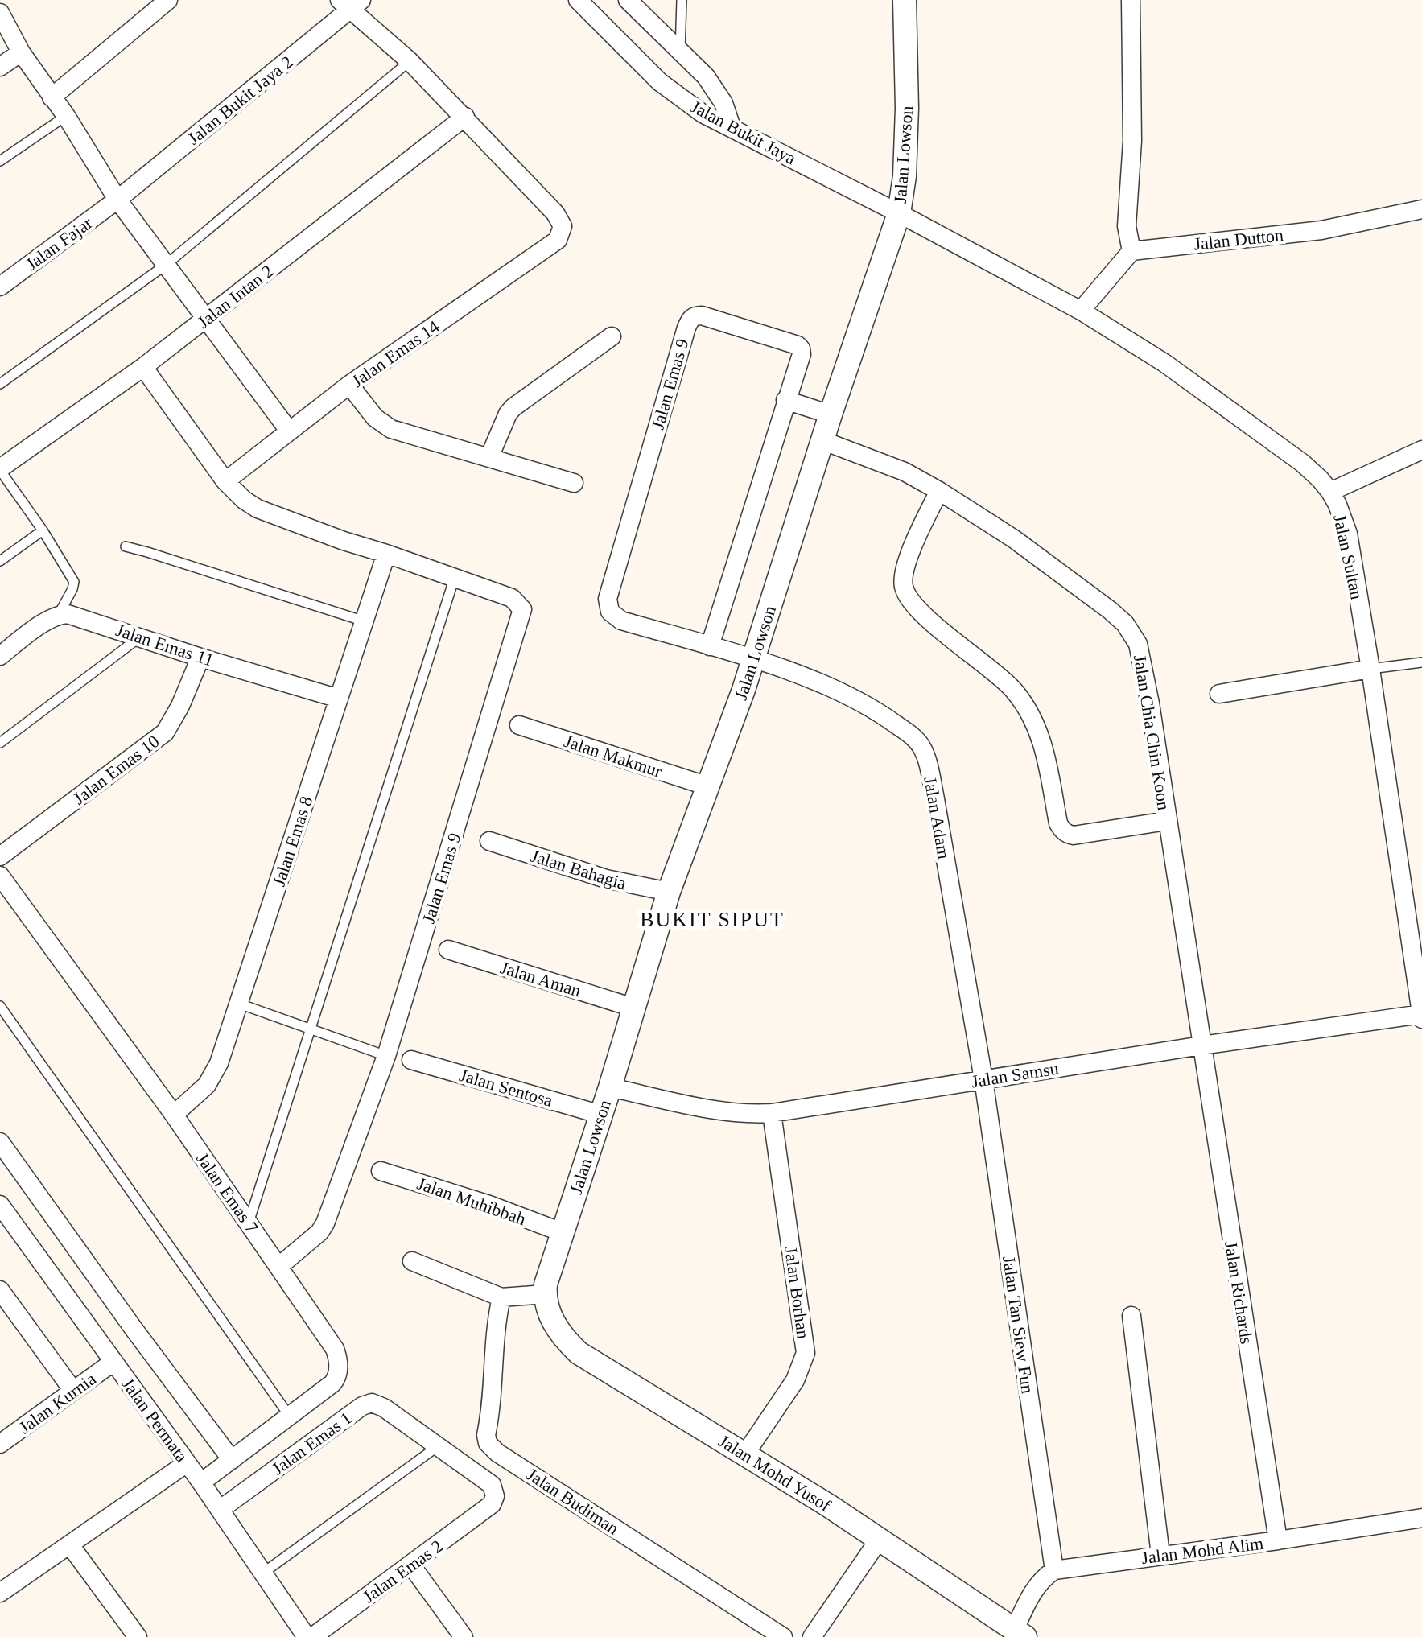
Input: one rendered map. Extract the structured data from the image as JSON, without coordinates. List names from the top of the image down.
{
  "streets": {
    "street": [
      "Jalan Bukit Jaya 2",
      "Jalan Bukit Jaya",
      "Jalan Lowson",
      "Jalan Dutton",
      "Jalan Fajar",
      "Jalan Intan 2",
      "Jalan Emas 14",
      "Jalan Emas 9",
      "Jalan Sultan",
      "Jalan Emas 11",
      "Jalan Chia Chin Koon",
      "Jalan Makmur",
      "Jalan Emas 10",
      "Jalan Adam",
      "Jalan Emas 8",
      "Jalan Bahagia",
      "Jalan Aman",
      "Jalan Samsu",
      "Jalan Sentosa",
      "Jalan Emas 7",
      "Jalan Muhibbah",
      "Jalan Borhan",
      "Jalan Richards",
      "Jalan Tan Siew Fun",
      "Jalan Kurnia",
      "Jalan Permata",
      "Jalan Emas 1",
      "Jalan Mohd Yusof",
      "Jalan Budiman",
      "Jalan Mohd Alim",
      "Jalan Emas 2"
    ]
  },
  "crossings": [
    ["Jalan Bukit Jaya 2", "Jalan Fajar"],
    ["Jalan Bukit Jaya", "Jalan Lowson"],
    ["Jalan Bukit Jaya", "Jalan Sultan"],
    ["Jalan Lowson", "Jalan Emas 9"],
    ["Jalan Lowson", "Jalan Sultan"],
    ["Jalan Lowson", "Jalan Chia Chin Koon"],
    ["Jalan Lowson", "Jalan Makmur"],
    ["Jalan Lowson", "Jalan Adam"],
    ["Jalan Lowson", "Jalan Bahagia"],
    ["Jalan Lowson", "Jalan Aman"],
    ["Jalan Lowson", "Jalan Samsu"],
    ["Jalan Lowson", "Jalan Sentosa"],
    ["Jalan Lowson", "Jalan Muhibbah"],
    ["Jalan Lowson", "Jalan Mohd Yusof"],
    ["Jalan Intan 2", "Jalan Emas 14"],
    ["Jalan Intan 2", "Jalan Emas 9"],
    ["Jalan Emas 14", "Jalan Emas 9"],
    ["Jalan Emas 9", "Jalan Adam"],
    ["Jalan Emas 9", "Jalan Emas 8"],
    ["Jalan Emas 9", "Jalan Emas 7"],
    ["Jalan Sultan", "Jalan Samsu"],
    ["Jalan Emas 11", "Jalan Emas 10"],
    ["Jalan Emas 11", "Jalan Emas 8"],
    ["Jalan Chia Chin Koon", "Jalan Samsu"],
    ["Jalan Chia Chin Koon", "Jalan Richards"],
    ["Jalan Adam", "Jalan Samsu"],
    ["Jalan Adam", "Jalan Tan Siew Fun"],
    ["Jalan Emas 8", "Jalan Emas 7"],
    ["Jalan Samsu", "Jalan Borhan"],
    ["Jalan Samsu", "Jalan Richards"],
    ["Jalan Samsu", "Jalan Tan Siew Fun"],
    ["Jalan Emas 7", "Jalan Permata"],
    ["Jalan Borhan", "Jalan Mohd Yusof"],
    ["Jalan Richards", "Jalan Mohd Alim"],
    ["Jalan Tan Siew Fun", "Jalan Mohd Alim"],
    ["Jalan Kurnia", "Jalan Permata"],
    ["Jalan Permata", "Jalan Emas 1"],
    ["Jalan Emas 1", "Jalan Emas 2"]
  ],
  "districts": ["BUKIT SIPUT"]
}
